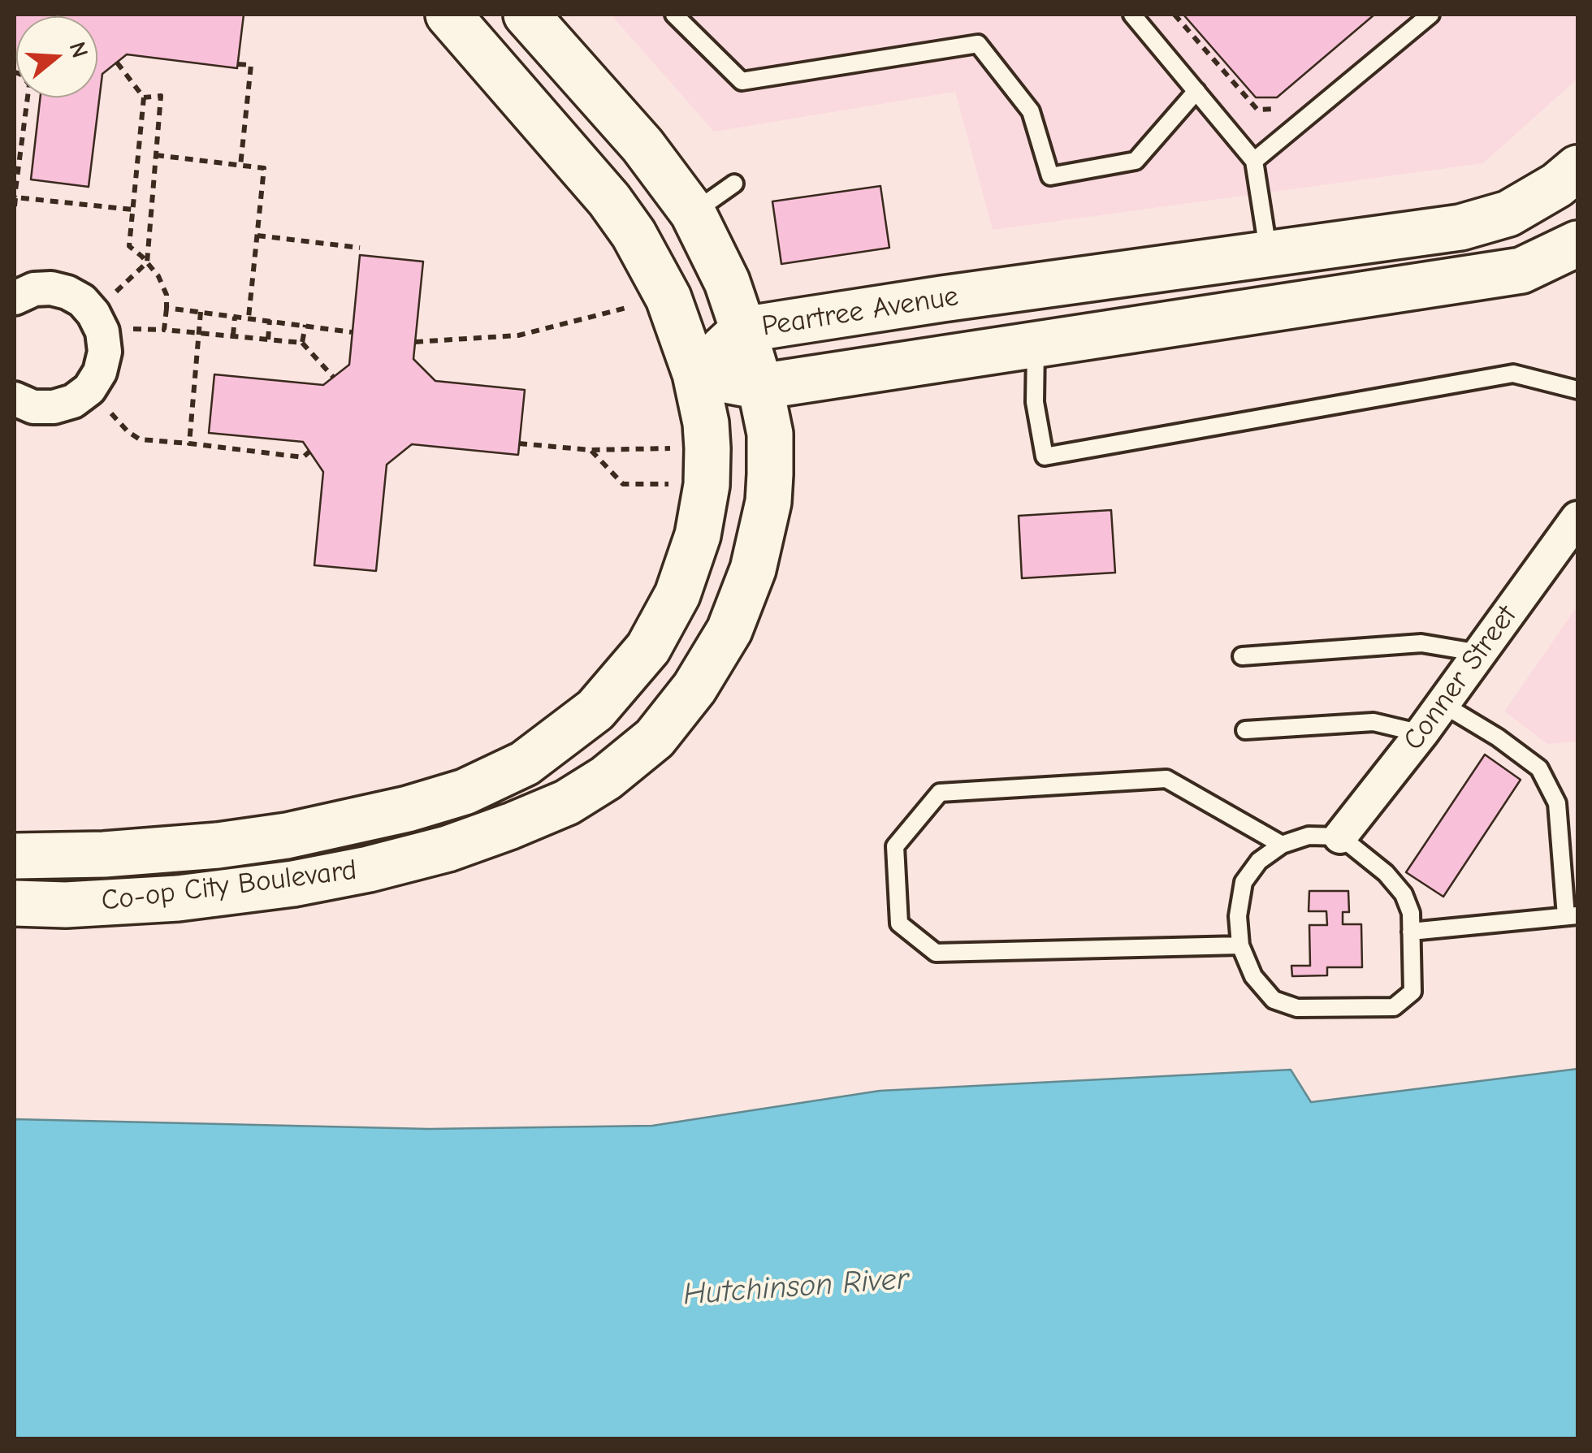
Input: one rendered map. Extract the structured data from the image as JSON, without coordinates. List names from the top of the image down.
{
  "streets": {
    "main road": ["Peartree Avenue", "Co-op City Boulevard"],
    "street": ["Conner Street"]
  },
  "crossings": [
    ["Peartree Avenue", "Co-op City Boulevard"]
  ],
  "water": ["Hutchinson River"],
  "north": "right"
}
